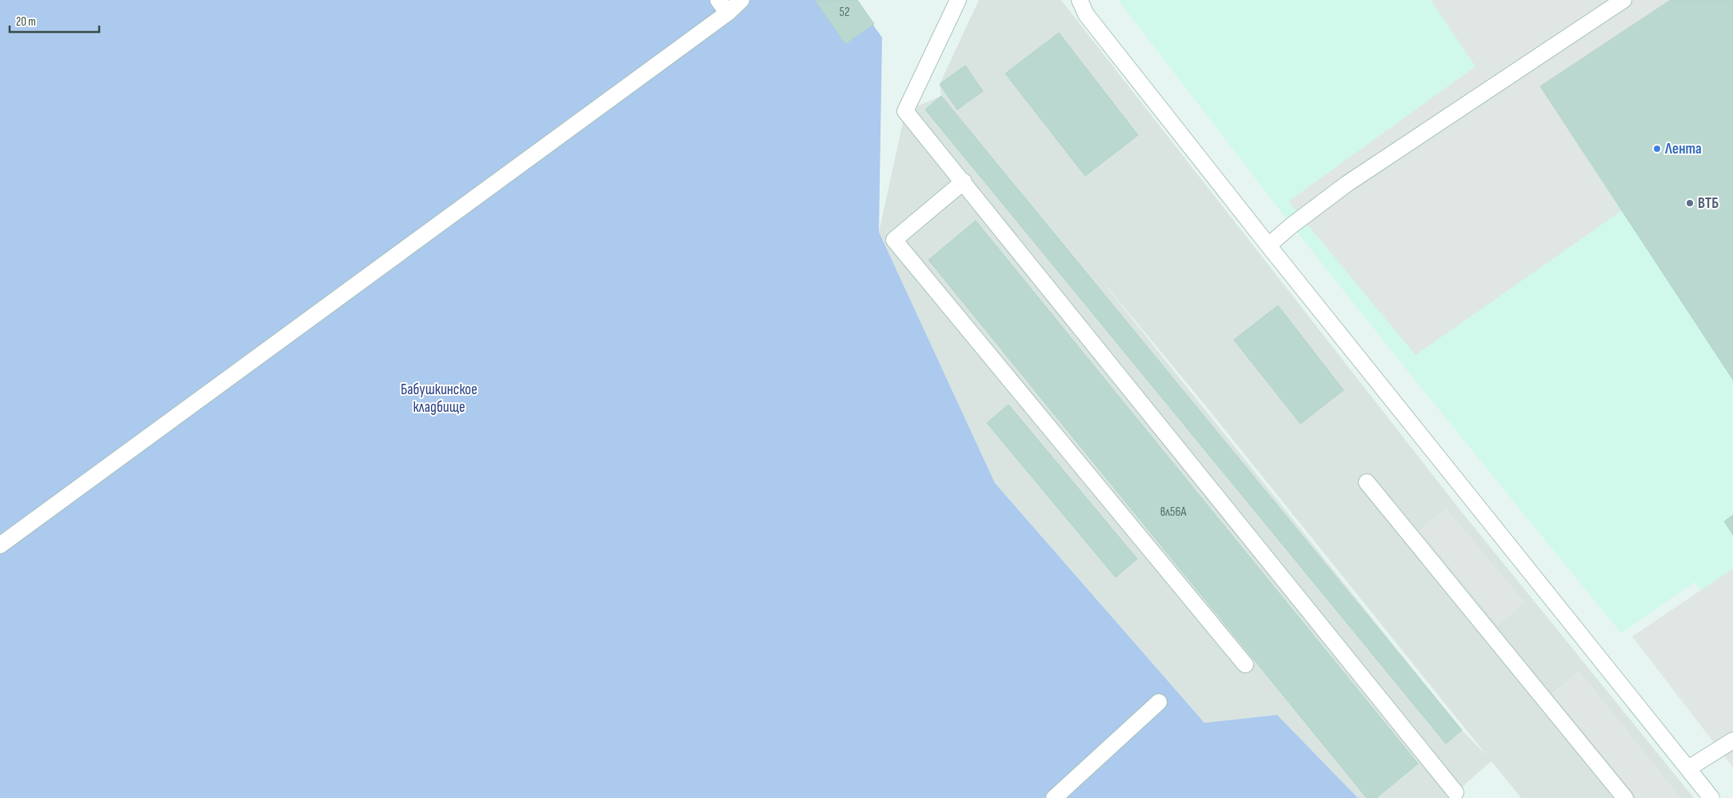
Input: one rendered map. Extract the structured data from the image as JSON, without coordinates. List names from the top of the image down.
{
  "parks": ["Бабушкинское кладбище"],
  "places": ["Лента", "ВТБ"],
  "house_numbers": ["52", "вл56А"],
  "scale_bar": "20 m"
}
